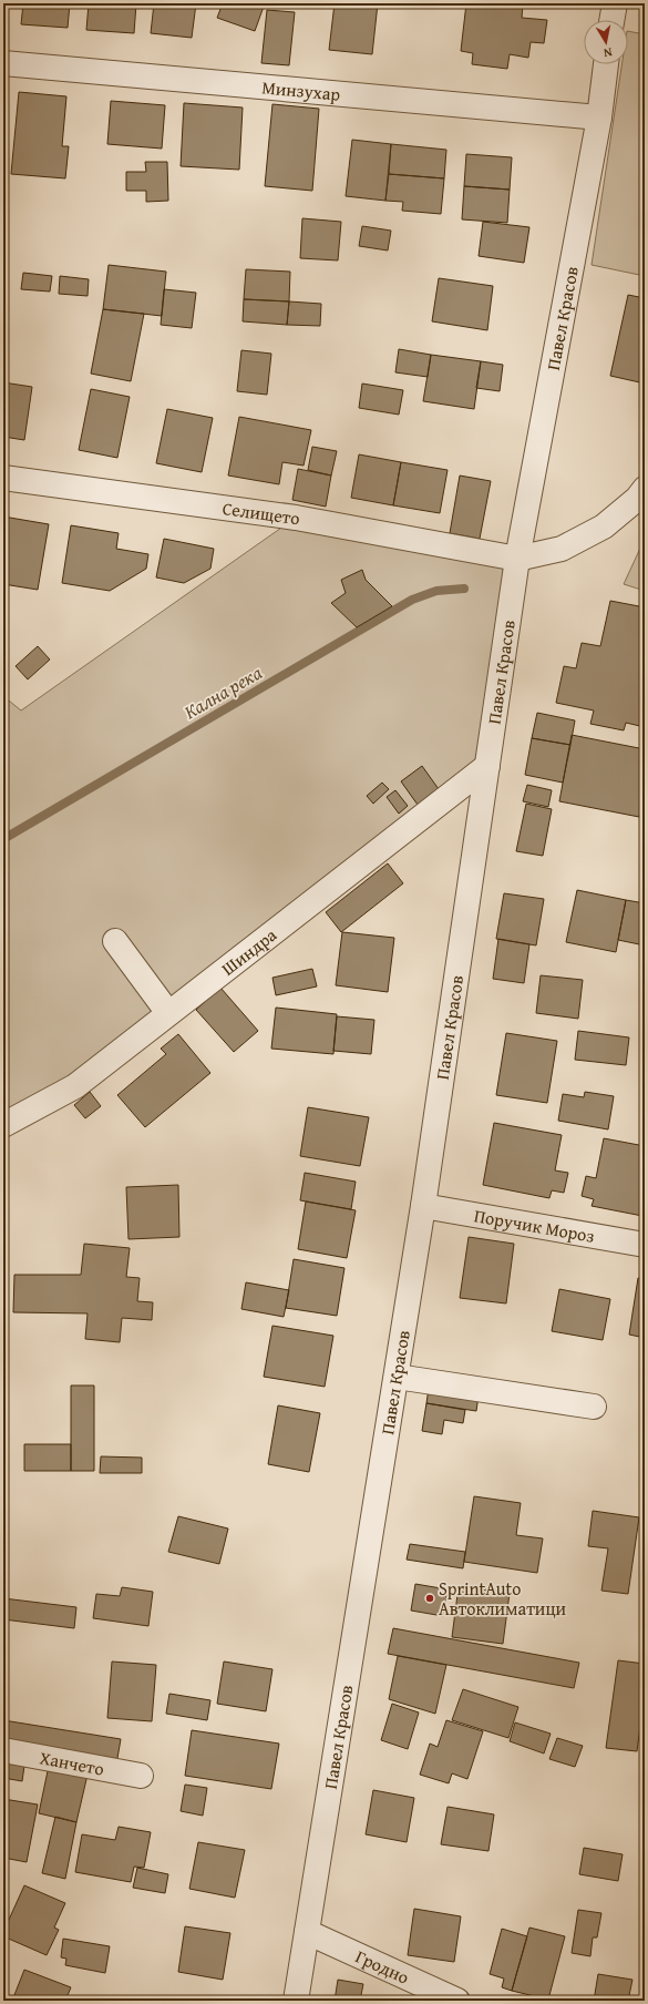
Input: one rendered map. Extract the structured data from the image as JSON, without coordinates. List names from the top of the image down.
{
  "streets": {
    "street": [
      "Минзухар",
      "Павел Красов",
      "Селището",
      "Шиндра",
      "Поручик Мороз",
      "Ханчето",
      "Гродно"
    ]
  },
  "crossings": [
    ["Минзухар", "Павел Красов"],
    ["Павел Красов", "Селището"],
    ["Павел Красов", "Шиндра"],
    ["Павел Красов", "Поручик Мороз"],
    ["Павел Красов", "Гродно"]
  ],
  "water": ["Кална река"],
  "places": ["SprintAuto Автоклиматици"],
  "north": "bottom"
}
